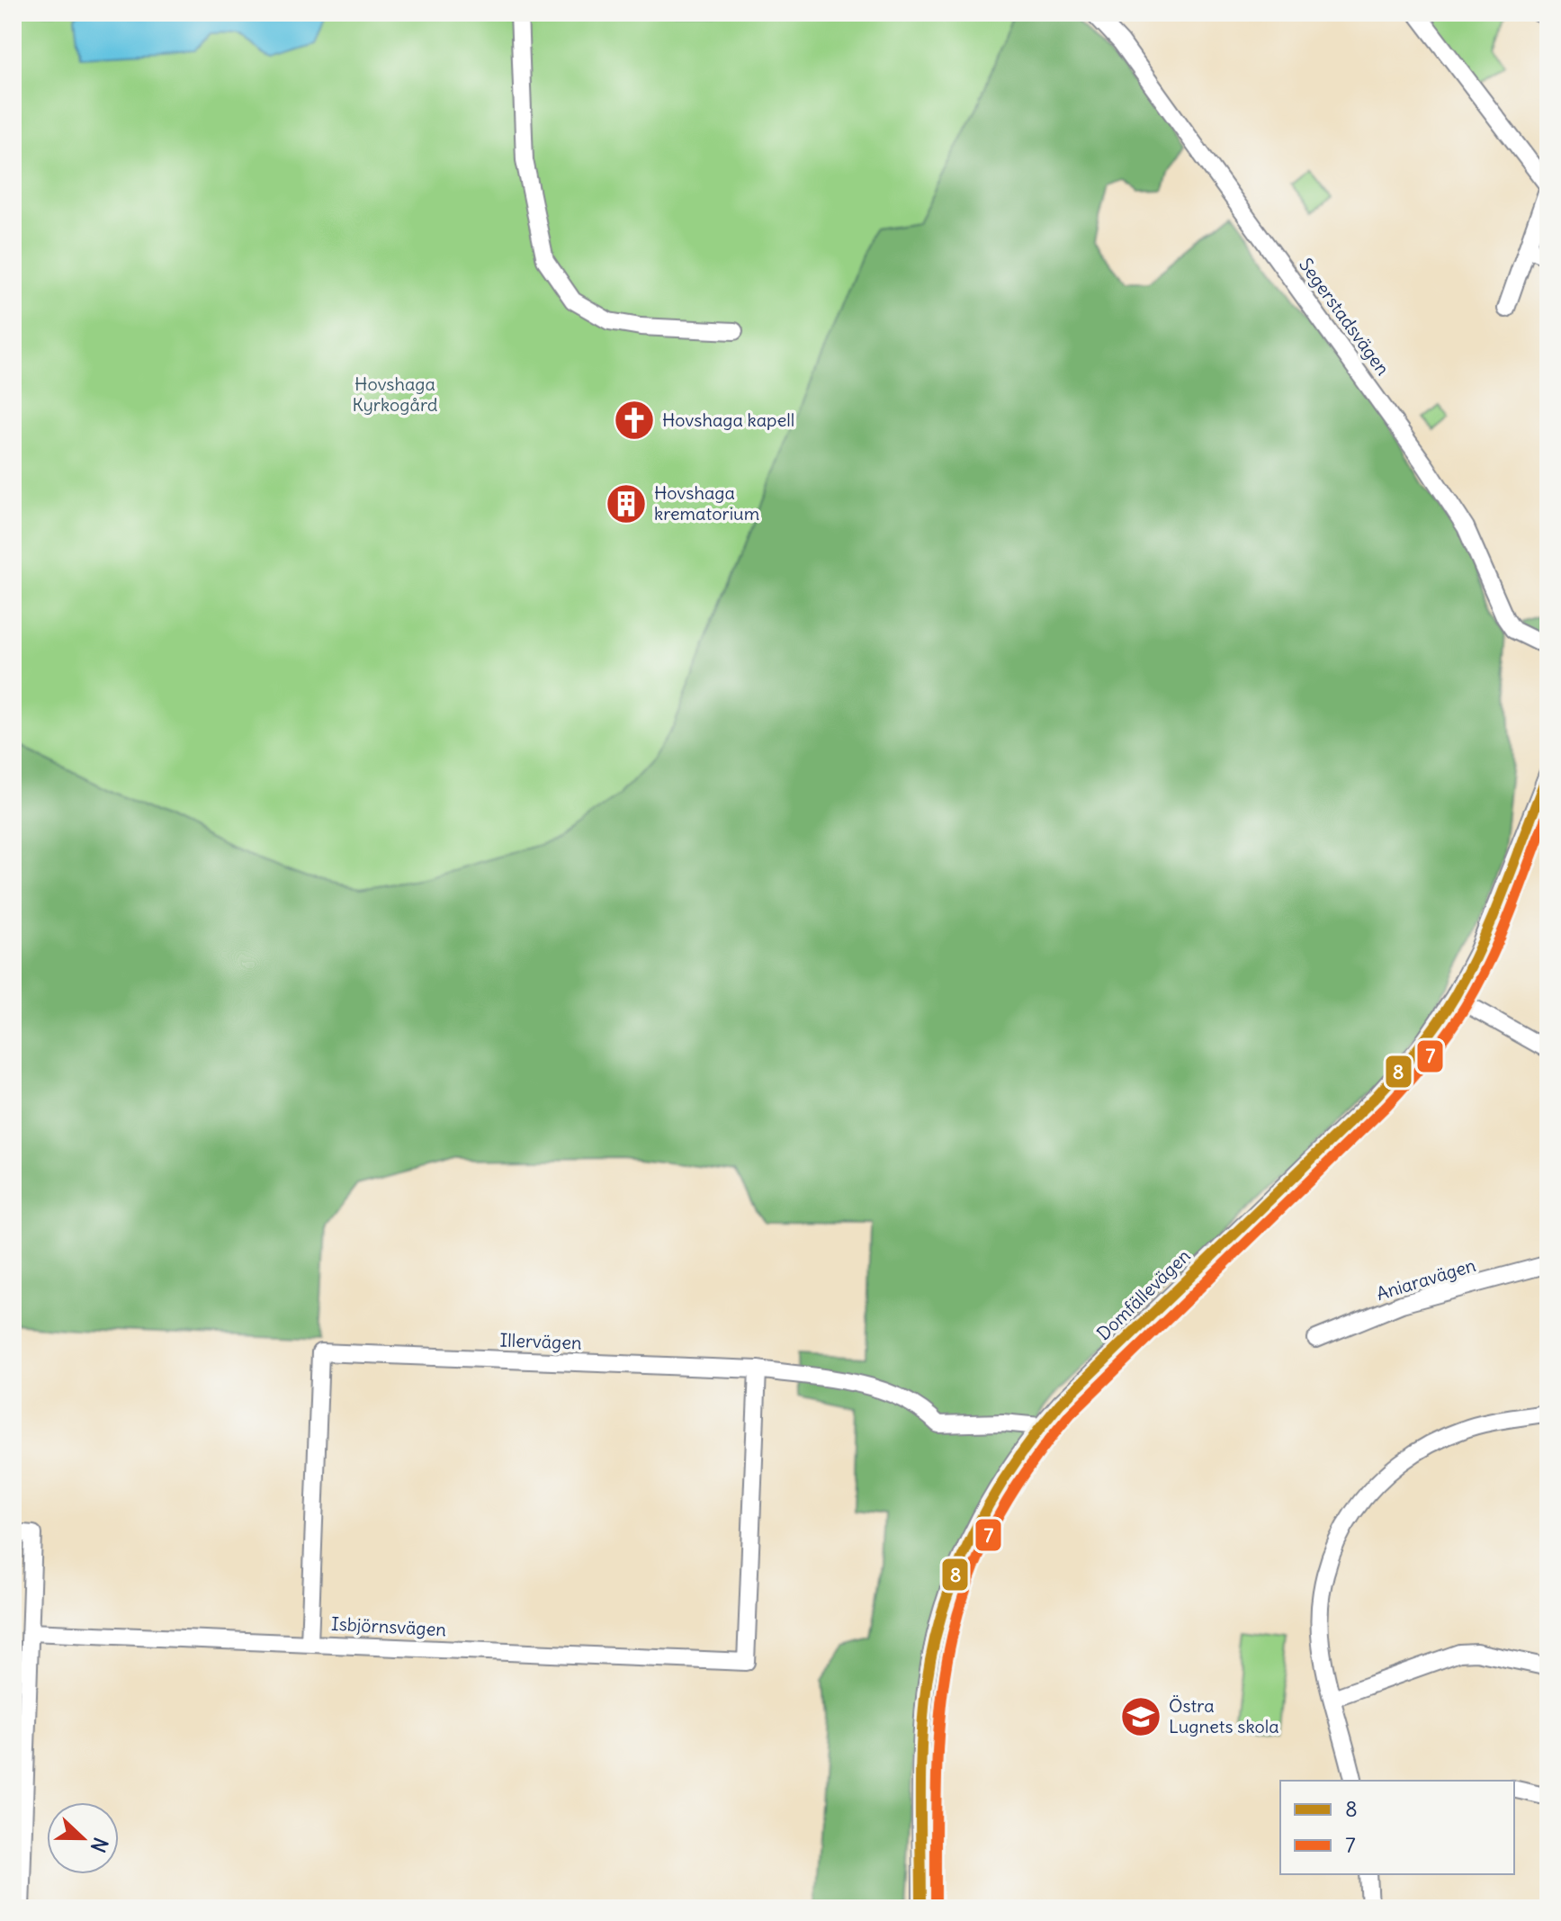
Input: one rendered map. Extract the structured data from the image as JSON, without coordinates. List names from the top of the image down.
{
  "streets": {
    "street": [
      "Segerstadsvägen",
      "Aniaravägen",
      "Domfällevägen",
      "Illervägen",
      "Isbjörnsvägen"
    ]
  },
  "crossings": [
    ["Illervägen", "Isbjörnsvägen"]
  ],
  "parks": ["Hovshaga Kyrkogård"],
  "places": {
    "church": ["Hovshaga kapell"],
    "building": ["Hovshaga krematorium"],
    "school or university": ["Östra Lugnets skola"]
  },
  "lines": ["transit line 8", "transit line 7"],
  "legend": ["8", "7"],
  "north": "right"
}
